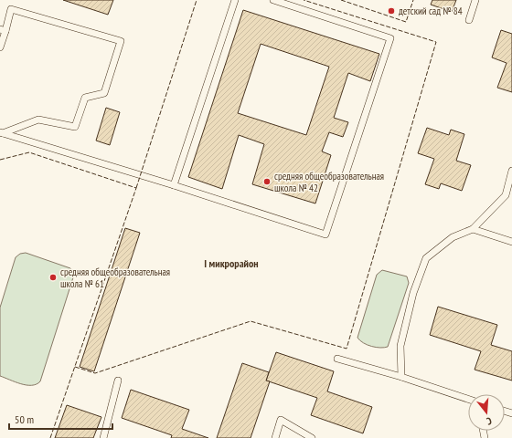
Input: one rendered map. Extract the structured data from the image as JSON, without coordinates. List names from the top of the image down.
{
  "districts": ["I микрорайон"],
  "places": ["детский сад № 84", "средняя общеобразовательная школа № 42", "средняя общеобразовательная школа № 61"],
  "scale_bar": "50 m",
  "north": "bottom"
}
